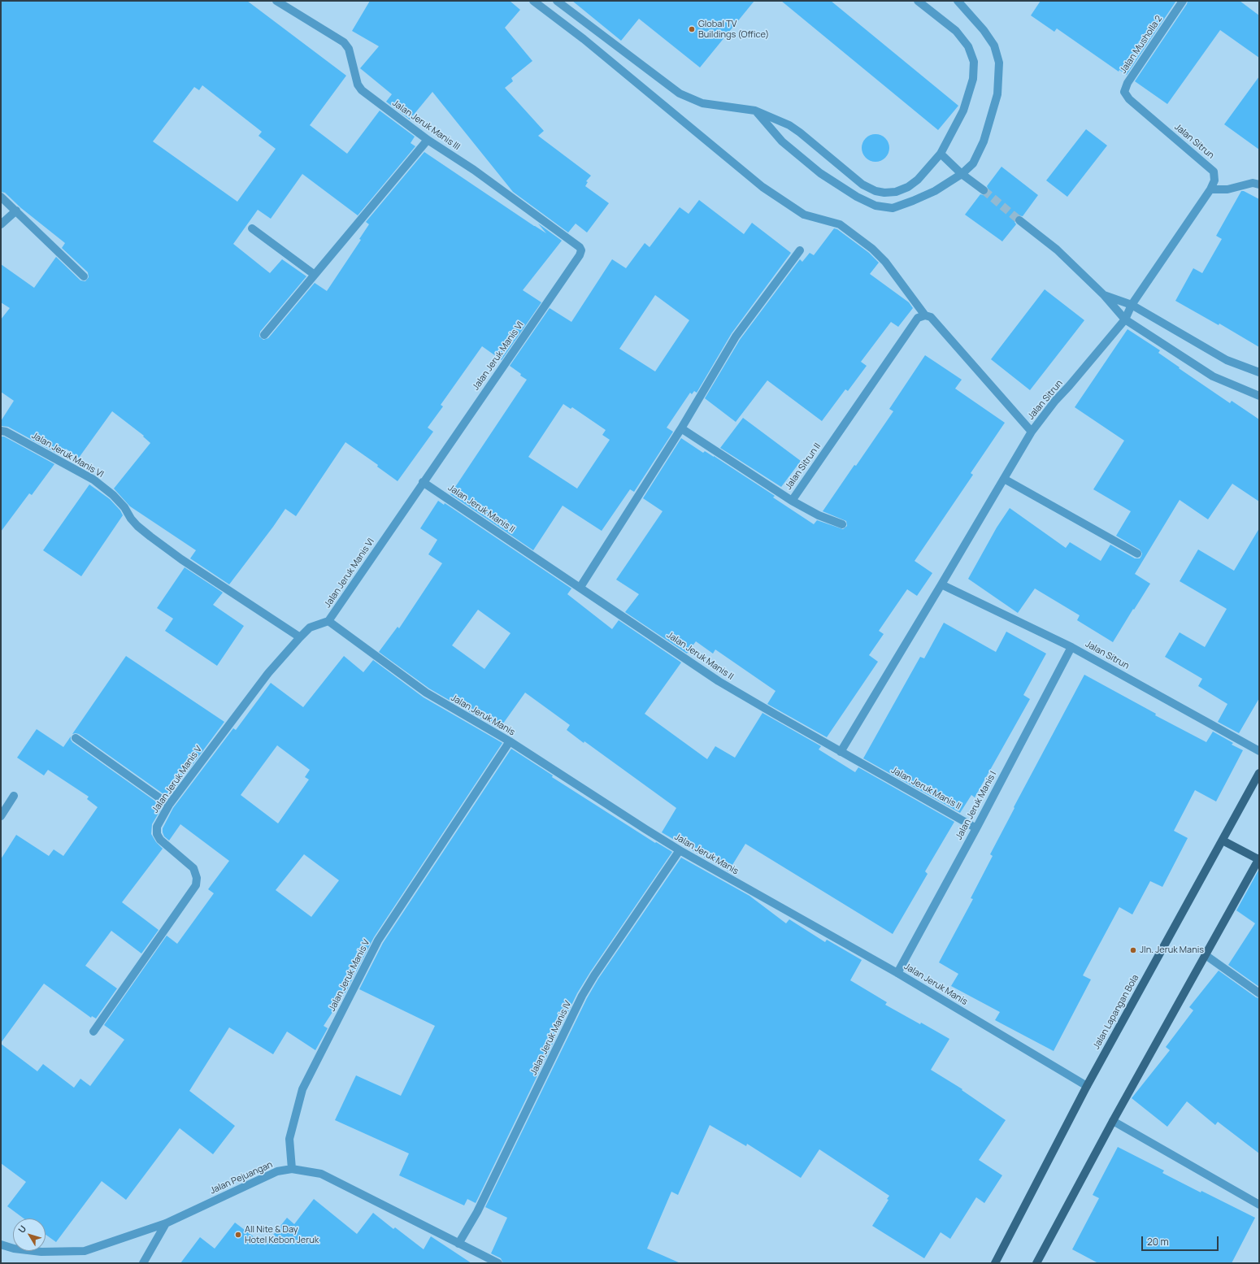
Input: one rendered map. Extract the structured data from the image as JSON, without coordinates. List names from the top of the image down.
{
  "streets": {
    "main road": ["Jalan Lapangan Bola"],
    "street": [
      "Jalan Musholla 2",
      "Jalan Jeruk Manis III",
      "Jalan Sitrun",
      "Jalan Jeruk Manis VI",
      "Jalan Sitrun II",
      "Jalan Jeruk Manis II",
      "Jalan Jeruk Manis",
      "Jalan Jeruk Manis V",
      "Jalan Jeruk Manis I",
      "Jalan Jeruk Manis IV",
      "Jalan Pejuangan"
    ]
  },
  "crossings": [
    ["Jalan Musholla 2", "Jalan Sitrun"],
    ["Jalan Jeruk Manis III", "Jalan Jeruk Manis VI"],
    ["Jalan Sitrun", "Jalan Jeruk Manis II"],
    ["Jalan Sitrun", "Jalan Jeruk Manis I"],
    ["Jalan Jeruk Manis VI", "Jalan Jeruk Manis II"],
    ["Jalan Jeruk Manis VI", "Jalan Jeruk Manis"],
    ["Jalan Jeruk Manis VI", "Jalan Jeruk Manis V"],
    ["Jalan Jeruk Manis II", "Jalan Jeruk Manis I"],
    ["Jalan Jeruk Manis", "Jalan Jeruk Manis V"],
    ["Jalan Jeruk Manis", "Jalan Jeruk Manis I"],
    ["Jalan Jeruk Manis", "Jalan Lapangan Bola"],
    ["Jalan Jeruk Manis", "Jalan Jeruk Manis IV"],
    ["Jalan Jeruk Manis V", "Jalan Pejuangan"],
    ["Jalan Jeruk Manis IV", "Jalan Pejuangan"]
  ],
  "places": ["Global TV Buildings (Office)", "Jln. Jeruk Manis", "All Nite & Day Hotel Kebon Jeruk"],
  "scale_bar": "20 m",
  "north": "top left"
}
